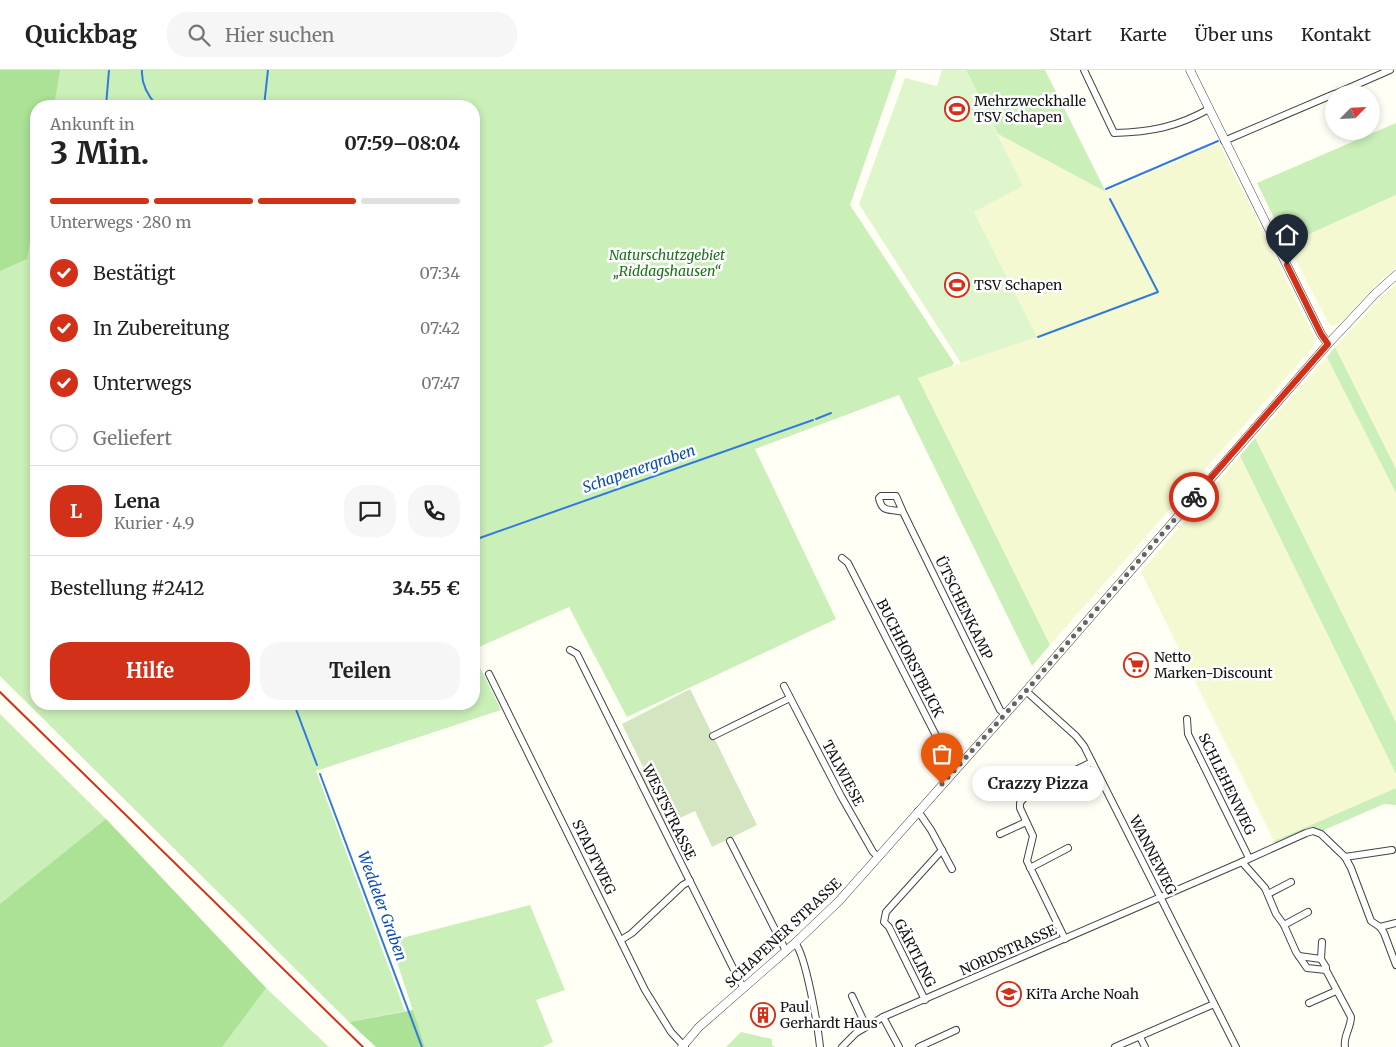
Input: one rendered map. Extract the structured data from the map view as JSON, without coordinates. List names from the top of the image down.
{
  "streets": {
    "street": [
      "ÜTSCHENKAMP",
      "BUCHHORSTBLICK",
      "TALWIESE",
      "SCHLEHENWEG",
      "WESTSTRASSE",
      "WANNEWEG",
      "STADTWEG",
      "SCHAPENER STRASSE",
      "NORDSTRASSE",
      "GÄRTLING"
    ]
  },
  "crossings": [
    ["ÜTSCHENKAMP", "SCHAPENER STRASSE"],
    ["BUCHHORSTBLICK", "SCHAPENER STRASSE"],
    ["TALWIESE", "SCHAPENER STRASSE"],
    ["SCHLEHENWEG", "NORDSTRASSE"],
    ["WESTSTRASSE", "SCHAPENER STRASSE"],
    ["WANNEWEG", "SCHAPENER STRASSE"],
    ["WANNEWEG", "NORDSTRASSE"],
    ["STADTWEG", "SCHAPENER STRASSE"],
    ["NORDSTRASSE", "GÄRTLING"]
  ],
  "water": ["Schapenergraben", "Weddeler Graben"],
  "parks": ["Naturschutzgebiet „Riddagshausen“"],
  "places": {
    "sports": ["Mehrzweckhalle TSV Schapen", "TSV Schapen"],
    "supermarket": ["Netto Marken-Discount"],
    "other": ["Crazzy Pizza"],
    "school or university": ["KiTa Arche Noah"],
    "building": ["Paul Gerhardt Haus"]
  },
  "north": "top right",
  "page": {
    "header": "Quickbag",
    "search": "Hier suchen",
    "nav": [
      "Start",
      "Karte",
      "Über uns",
      "Kontakt"
    ],
    "heading": ["3 Min.", "Ankunft in", "07:59–08:04"],
    "panel": [
      "Lena",
      "Kurier · 4.9",
      "Bestellung #2412",
      "34.55 €"
    ],
    "bar": "Unterwegs · 280 m",
    "list": [
      ["Bestätigt", "07:34"],
      ["In Zubereitung", "07:42"],
      ["Unterwegs", "07:47"],
      "Geliefert"
    ],
    "round": "L",
    "buttons": ["Hilfe", "Teilen"],
    "bubble": "Crazzy Pizza"
  }
}
